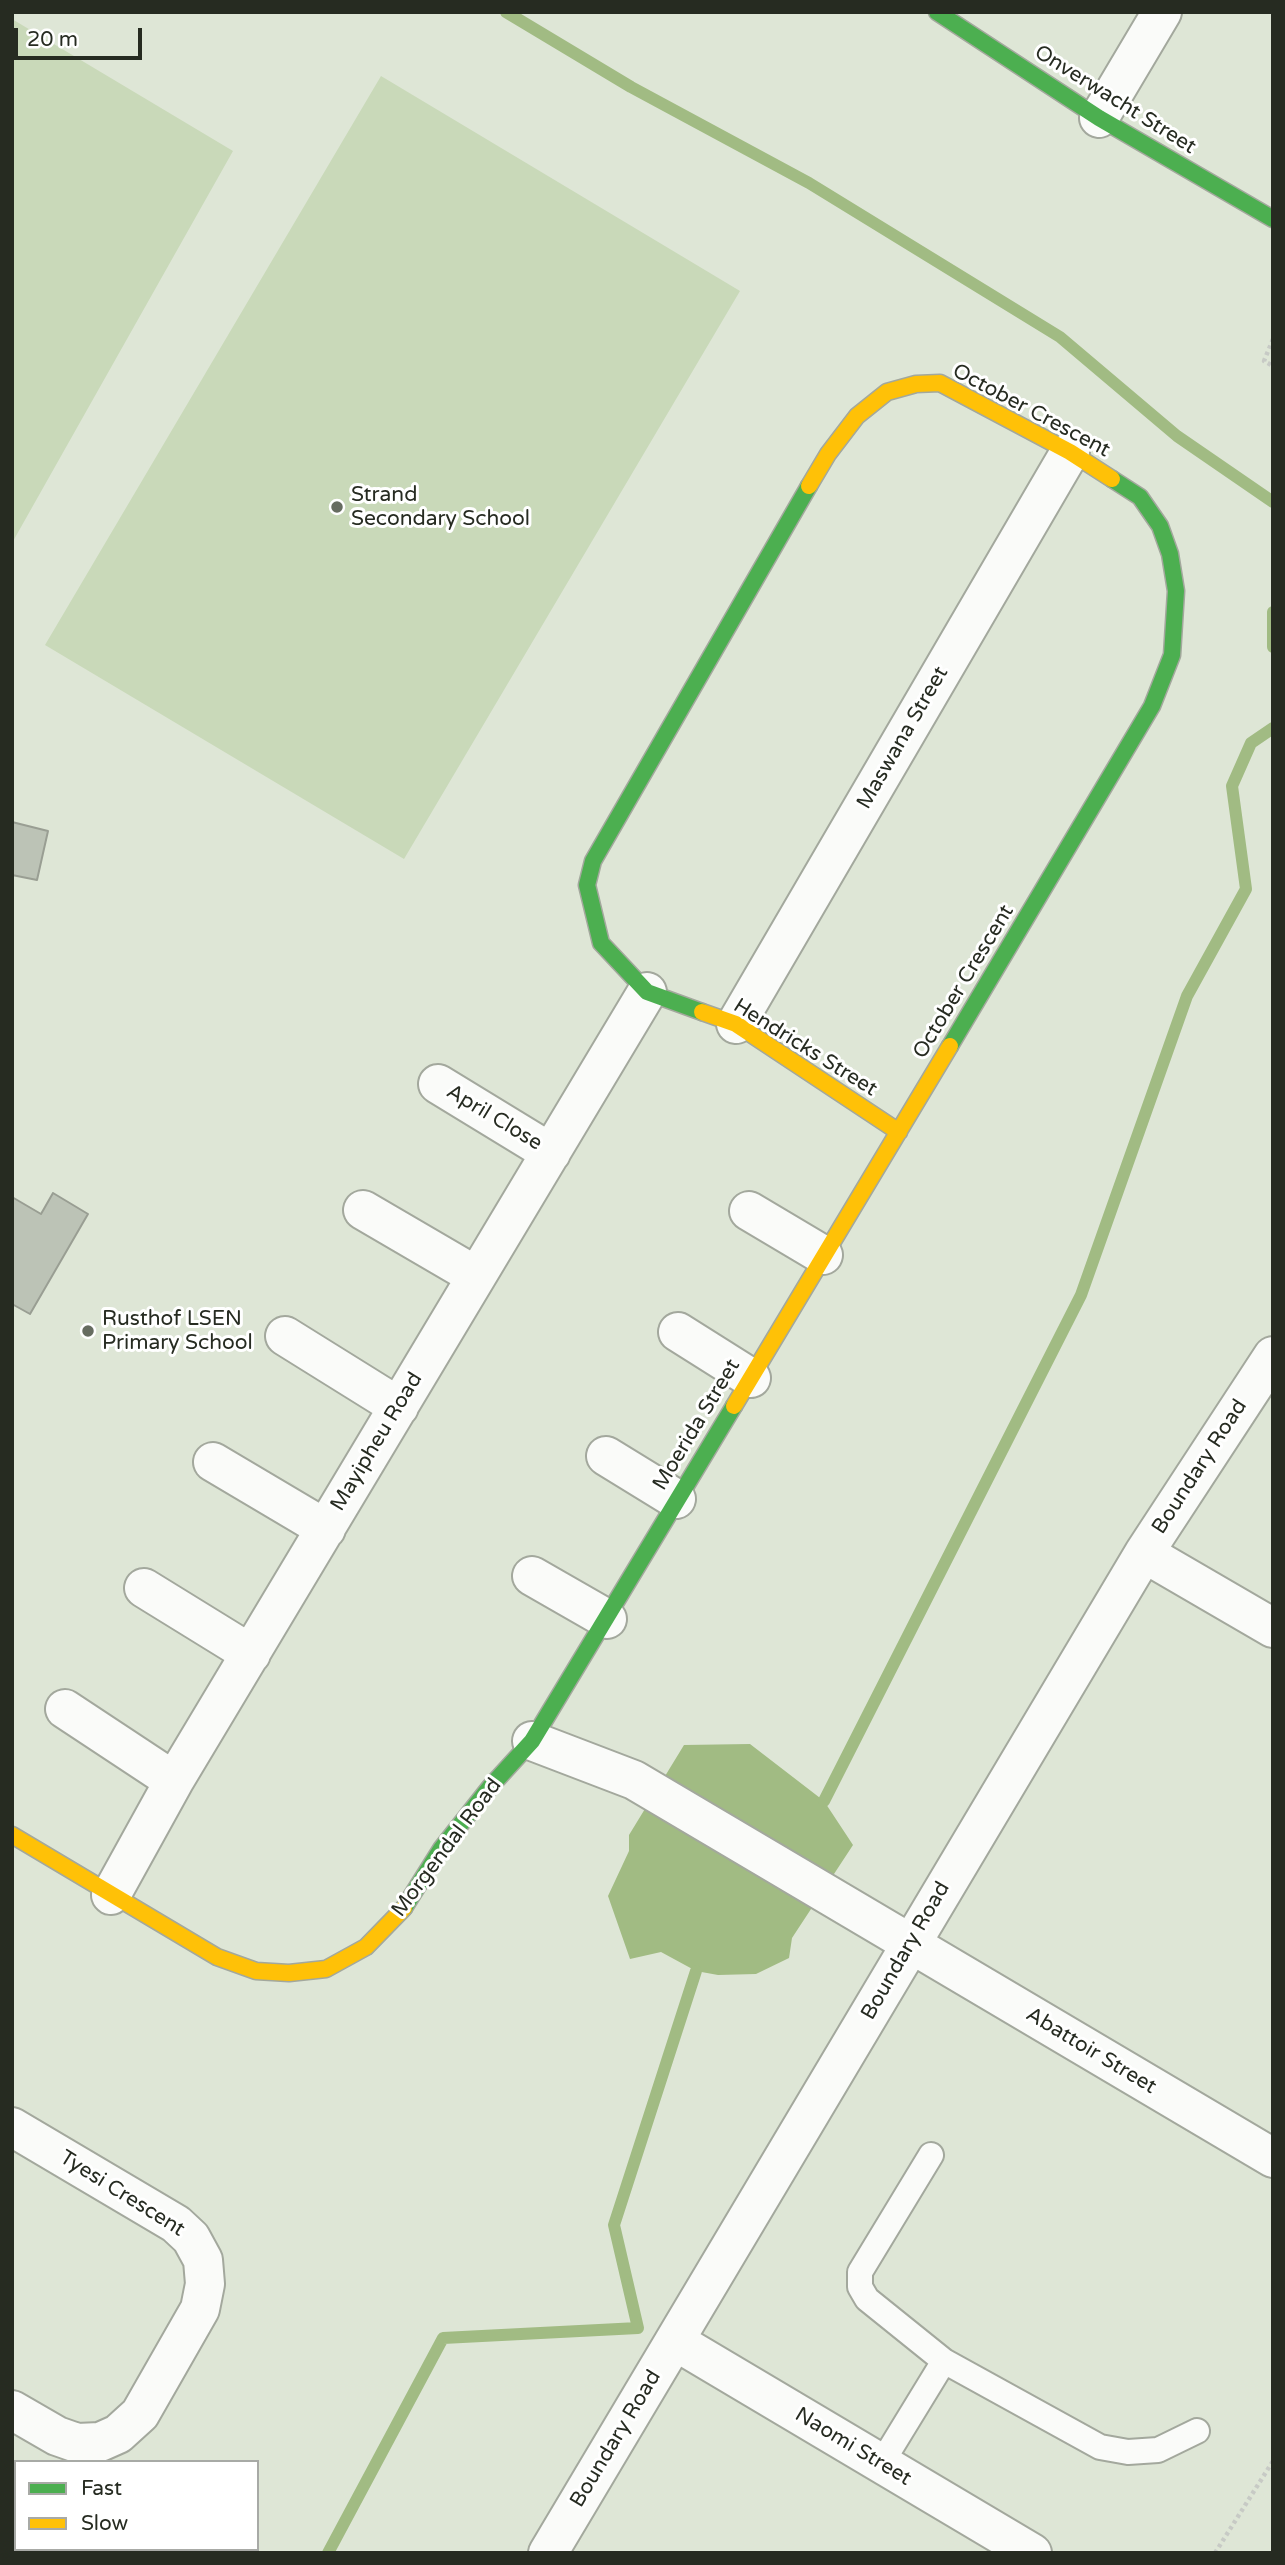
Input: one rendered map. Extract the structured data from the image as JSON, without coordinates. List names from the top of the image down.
{
  "streets": {
    "street": [
      "Onverwacht Street",
      "October Crescent",
      "Maswana Street",
      "Hendricks Street",
      "April Close",
      "Moerida Street",
      "Mayipheu Road",
      "Boundary Road",
      "Morgendal Road",
      "Abattoir Street",
      "Tyesi Crescent",
      "Naomi Street"
    ]
  },
  "crossings": [
    ["October Crescent", "Maswana Street"],
    ["October Crescent", "Hendricks Street"],
    ["October Crescent", "Moerida Street"],
    ["October Crescent", "Mayipheu Road"],
    ["Maswana Street", "Hendricks Street"],
    ["Hendricks Street", "Moerida Street"],
    ["Hendricks Street", "Mayipheu Road"],
    ["April Close", "Mayipheu Road"],
    ["Moerida Street", "Morgendal Road"],
    ["Mayipheu Road", "Morgendal Road"],
    ["Boundary Road", "Abattoir Street"],
    ["Boundary Road", "Naomi Street"]
  ],
  "places": ["Strand Secondary School", "Rusthof LSEN Primary School"],
  "legend": ["Fast", "Slow"],
  "scale_bar": "20 m"
}
